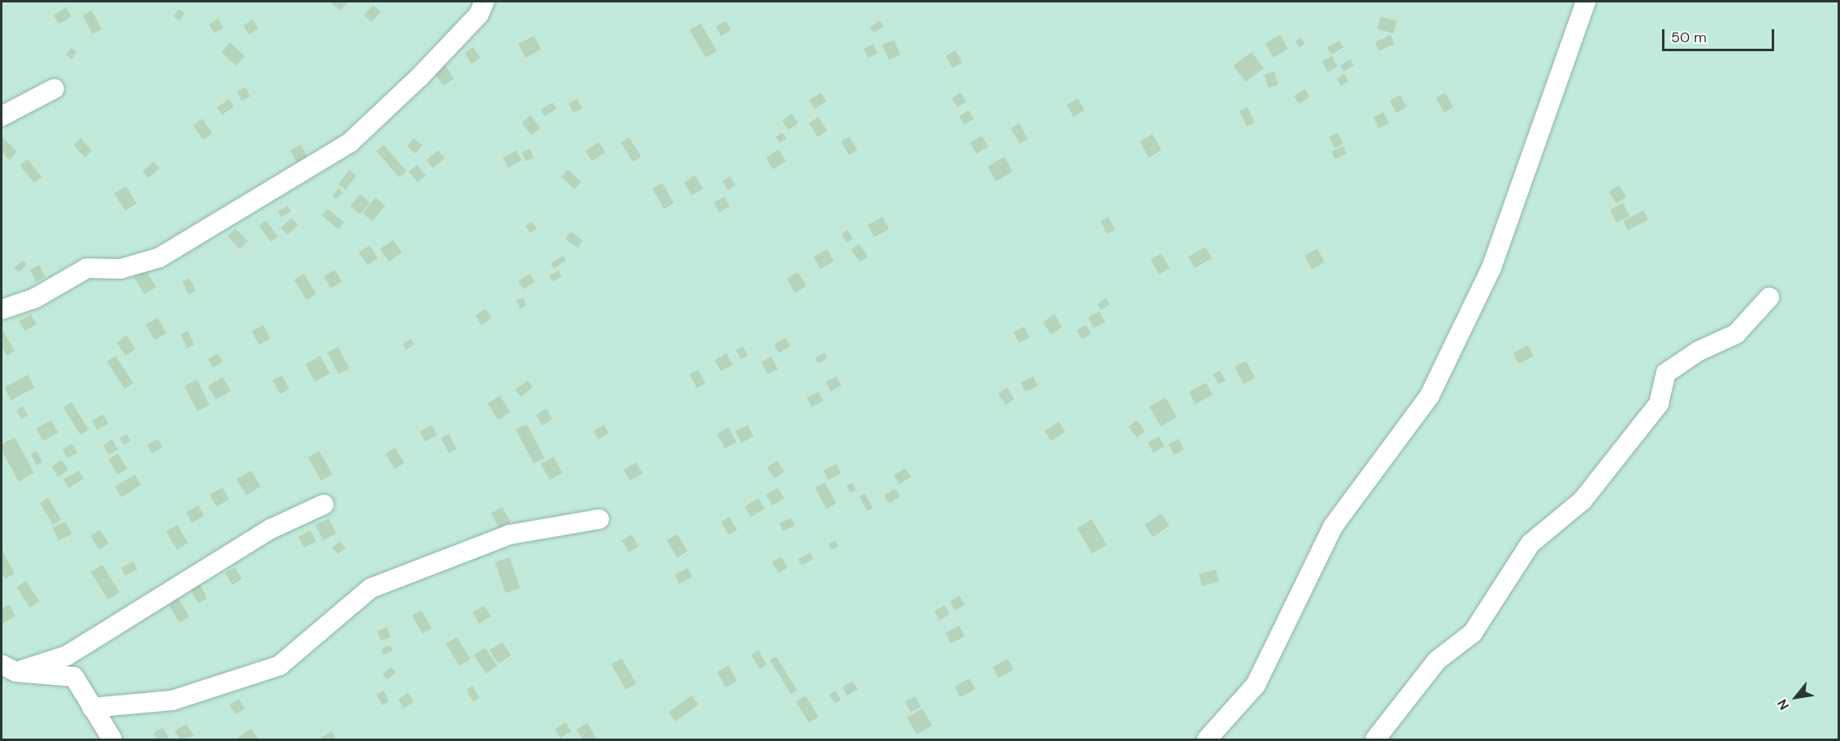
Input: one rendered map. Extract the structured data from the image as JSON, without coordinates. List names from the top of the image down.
{
  "scale_bar": "50 m",
  "north": "bottom left"
}
